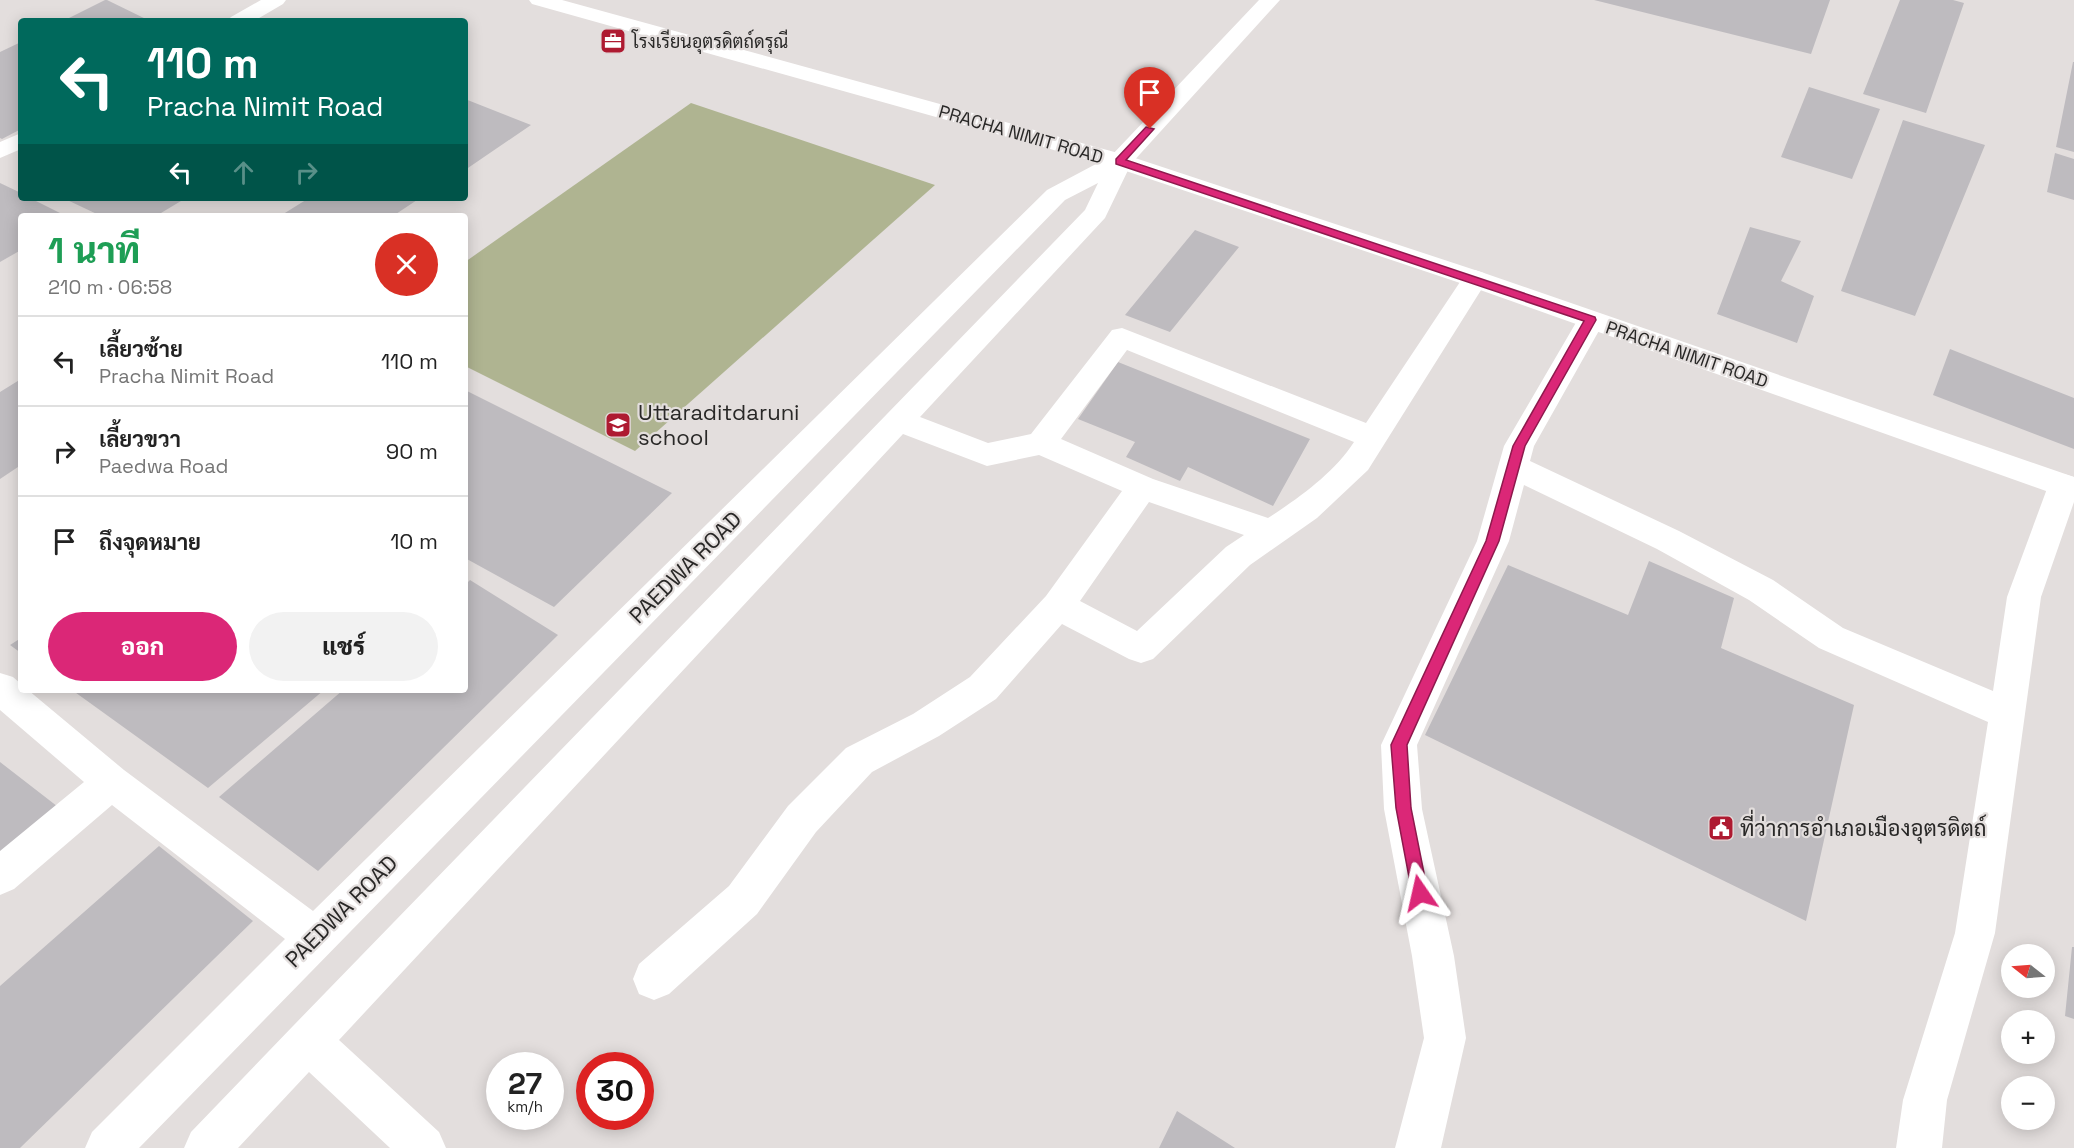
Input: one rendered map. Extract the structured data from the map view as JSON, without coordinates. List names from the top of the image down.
{
  "streets": {
    "street": ["PRACHA NIMIT ROAD", "PAEDWA ROAD"]
  },
  "crossings": [
    ["PRACHA NIMIT ROAD", "PAEDWA ROAD"]
  ],
  "places": {
    "office": ["โรงเรียนอุตรดิตถ์ดรุณี"],
    "school or university": ["Uttaraditdaruni school"],
    "public building": ["ที่ว่าการอำเภอเมืองอุตรดิตถ์"]
  },
  "north": "left",
  "page": {
    "turn": ["110 m", "Pracha Nimit Road"],
    "heading": ["1 นาที", "210 m · 06:58"],
    "list": [
      {
        "name": "เลี้ยวซ้าย",
        "note": "Pracha Nimit Road",
        "value": "110 m"
      },
      {
        "name": "เลี้ยวขวา",
        "note": "Paedwa Road",
        "value": "90 m"
      },
      {
        "name": "ถึงจุดหมาย",
        "value": "10 m"
      }
    ],
    "buttons": ["ออก", "แชร์"],
    "map_buttons": ["+", "−"],
    "speed": "27 km/h",
    "limit": "30"
  }
}
